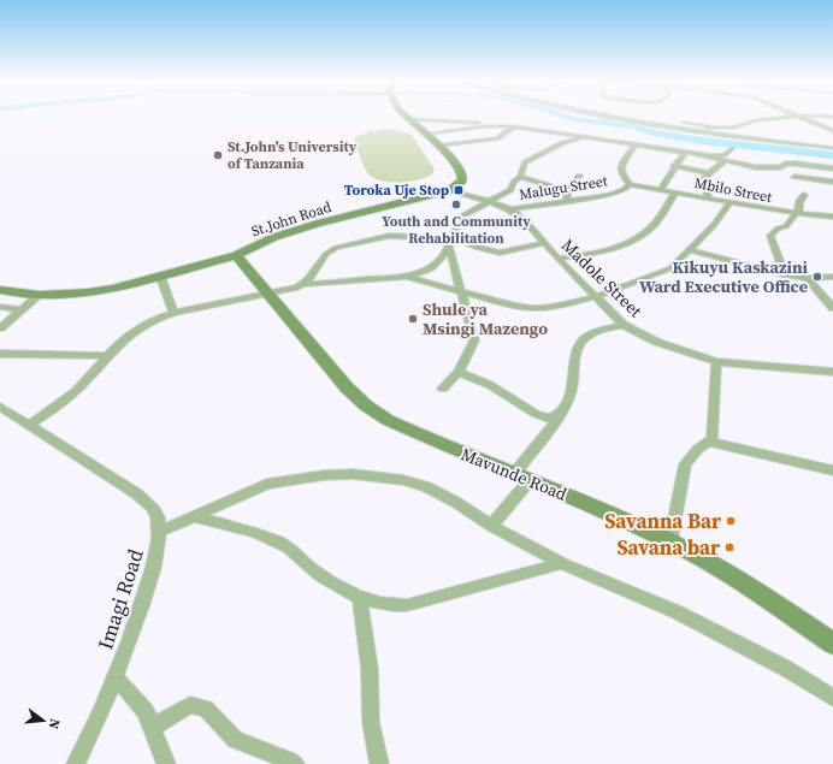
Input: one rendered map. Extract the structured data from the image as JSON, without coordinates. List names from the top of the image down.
{
  "streets": {
    "street": [
      "Malugu Street",
      "Mbilo Street",
      "St.John Road",
      "Madole Street",
      "Mavunde Road",
      "Imagi Road"
    ]
  },
  "crossings": [
    ["Malugu Street", "Mbilo Street"],
    ["Malugu Street", "Madole Street"],
    ["St.John Road", "Madole Street"],
    ["St.John Road", "Mavunde Road"]
  ],
  "places": {
    "other": [
      "St.John's University of Tanzania",
      "Youth and Community Rehabilitation",
      "Kikuyu Kaskazini Ward Executive Office",
      "Shule ya Msingi Mazengo",
      "Savanna Bar",
      "Savana bar"
    ],
    "transit": ["Toroka Uje Stop"]
  },
  "north": "right"
}
